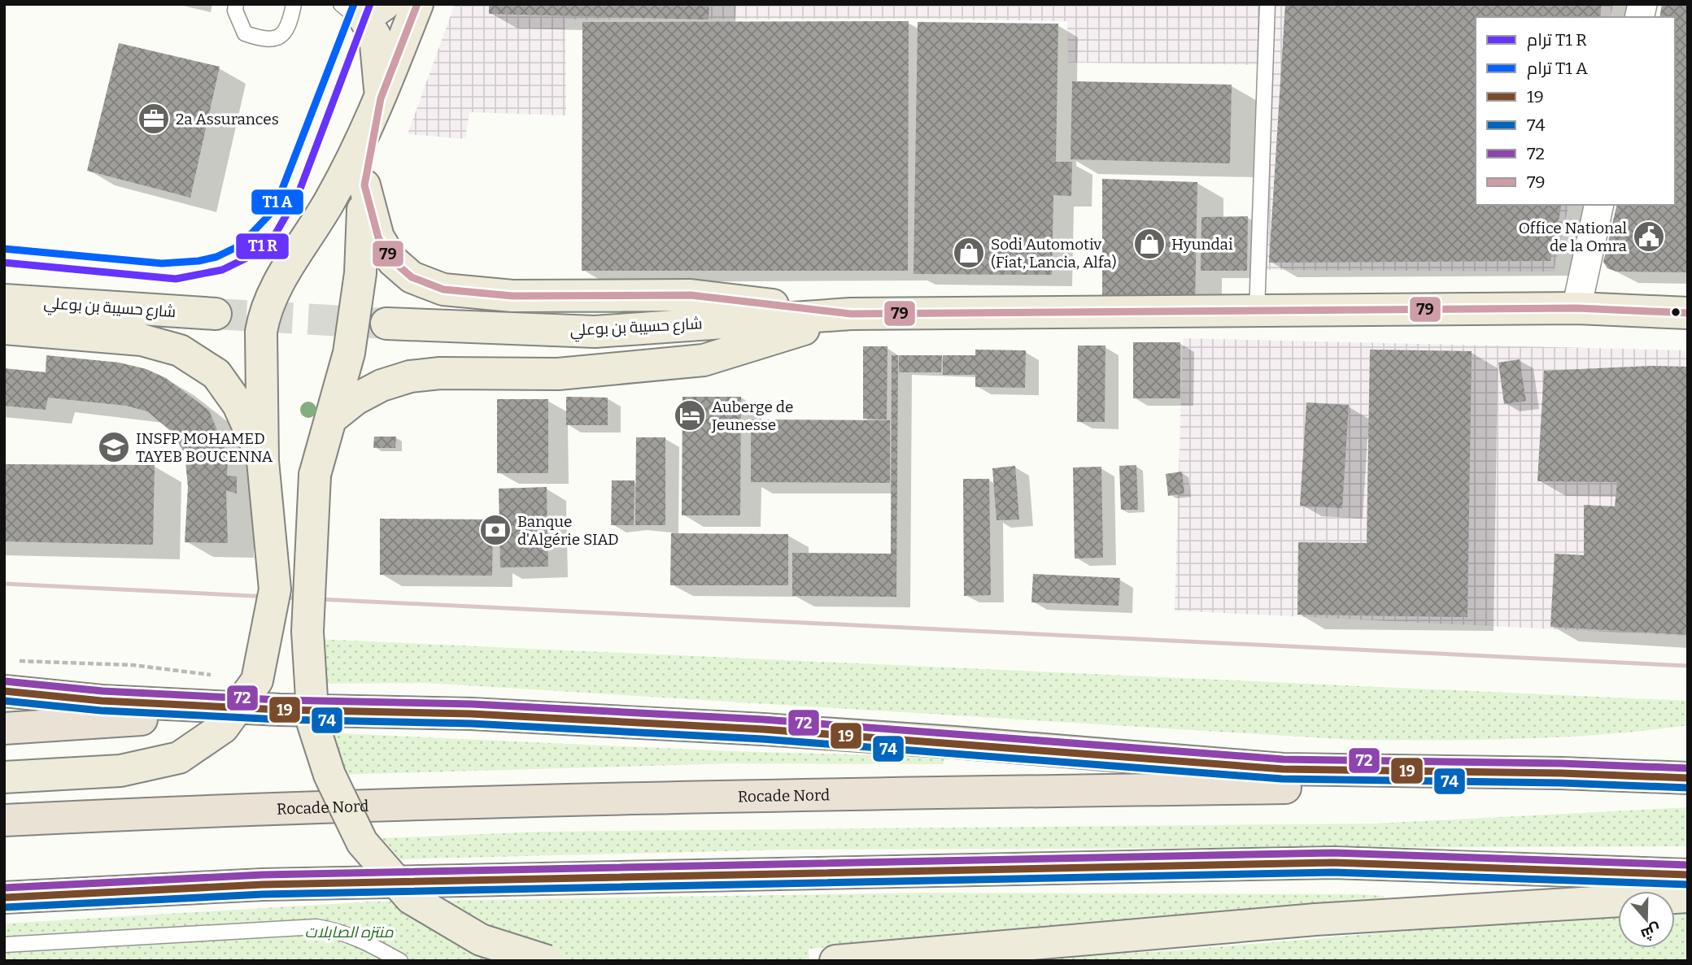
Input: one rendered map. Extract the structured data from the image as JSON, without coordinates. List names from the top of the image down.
{
  "streets": {
    "highway": ["Rocade Nord"],
    "main road": ["شارع حسيبة بن بوعلي"]
  },
  "parks": ["منتزه الصابلات"],
  "places": {
    "office": ["2a Assurances"],
    "public building": ["Office National de la Omra"],
    "shop": ["Hyundai", "Sodi Automotiv (Fiat, Lancia, Alfa)"],
    "hotel": ["Auberge de Jeunesse"],
    "school or university": ["INSFP MOHAMED TAYEB BOUCENNA"],
    "bank": ["Banque d'Algérie SIAD"]
  },
  "lines": [
    "transit line 79",
    "transit line 72",
    "transit line 19",
    "transit line 74"
  ],
  "legend": [
    "ترام T1 R",
    "ترام T1 A",
    "19",
    "74",
    "72",
    "79"
  ],
  "north": "bottom"
}
